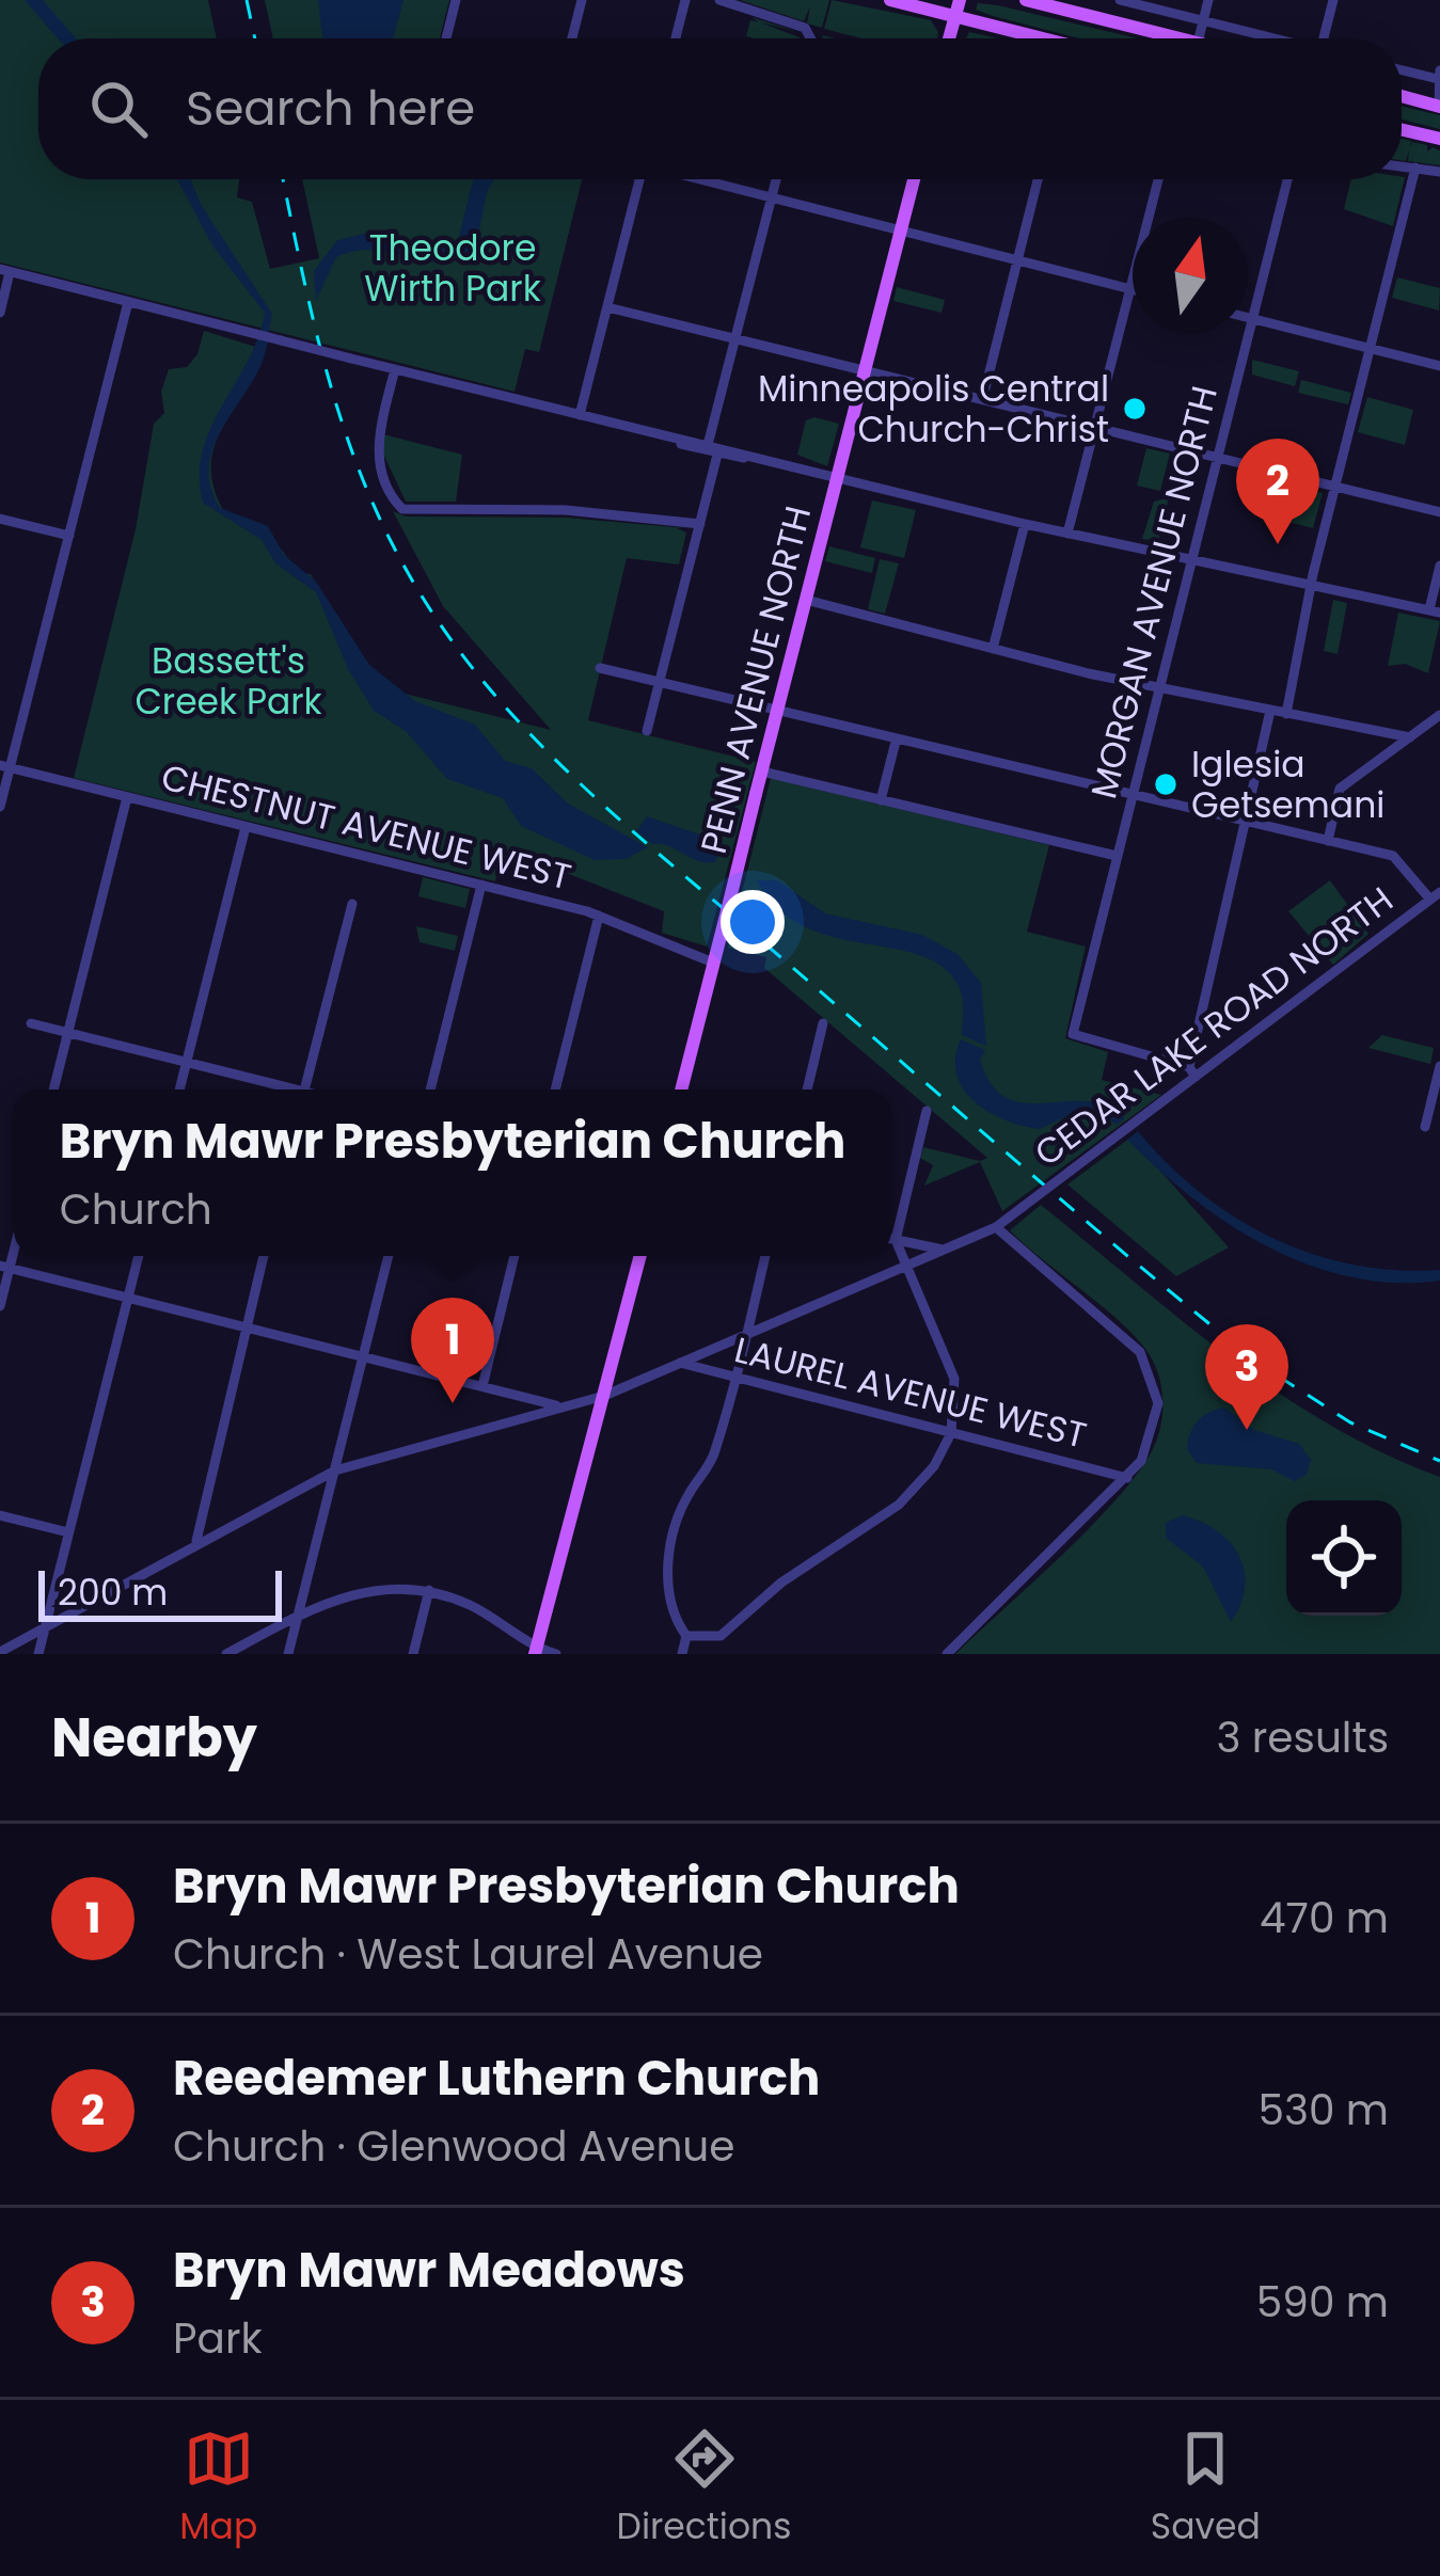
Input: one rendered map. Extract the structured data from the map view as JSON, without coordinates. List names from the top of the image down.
{
  "streets": {
    "main road": ["PENN AVENUE NORTH"],
    "street": [
      "MORGAN AVENUE NORTH",
      "CHESTNUT AVENUE WEST",
      "CEDAR LAKE ROAD NORTH",
      "LAUREL AVENUE WEST"
    ]
  },
  "crossings": [
    ["MORGAN AVENUE NORTH", "CEDAR LAKE ROAD NORTH"],
    ["PENN AVENUE NORTH", "CHESTNUT AVENUE WEST"],
    ["CEDAR LAKE ROAD NORTH", "LAUREL AVENUE WEST"]
  ],
  "parks": ["Theodore Wirth Park", "Bassett's Creek Park"],
  "places": ["Minneapolis Central Church-Christ", "Iglesia Getsemani"],
  "scale_bar": "200 m",
  "north": "top",
  "page": {
    "search": "Search here",
    "pins": ["2", "1", "3"],
    "popup": ["Bryn Mawr Presbyterian Church", "Church"],
    "scale": "200 m",
    "heading": ["Nearby", "3 results"],
    "list": [
      {
        "mark": "1",
        "name": "Bryn Mawr Presbyterian Church",
        "note": "Church · West Laurel Avenue",
        "value": "470 m"
      },
      {
        "mark": "2",
        "name": "Reedemer Luthern Church",
        "note": "Church · Glenwood Avenue",
        "value": "530 m"
      },
      {
        "mark": "3",
        "name": "Bryn Mawr Meadows",
        "note": "Park",
        "value": "590 m"
      }
    ],
    "nav": ["Map", "Directions", "Saved"]
  }
}
